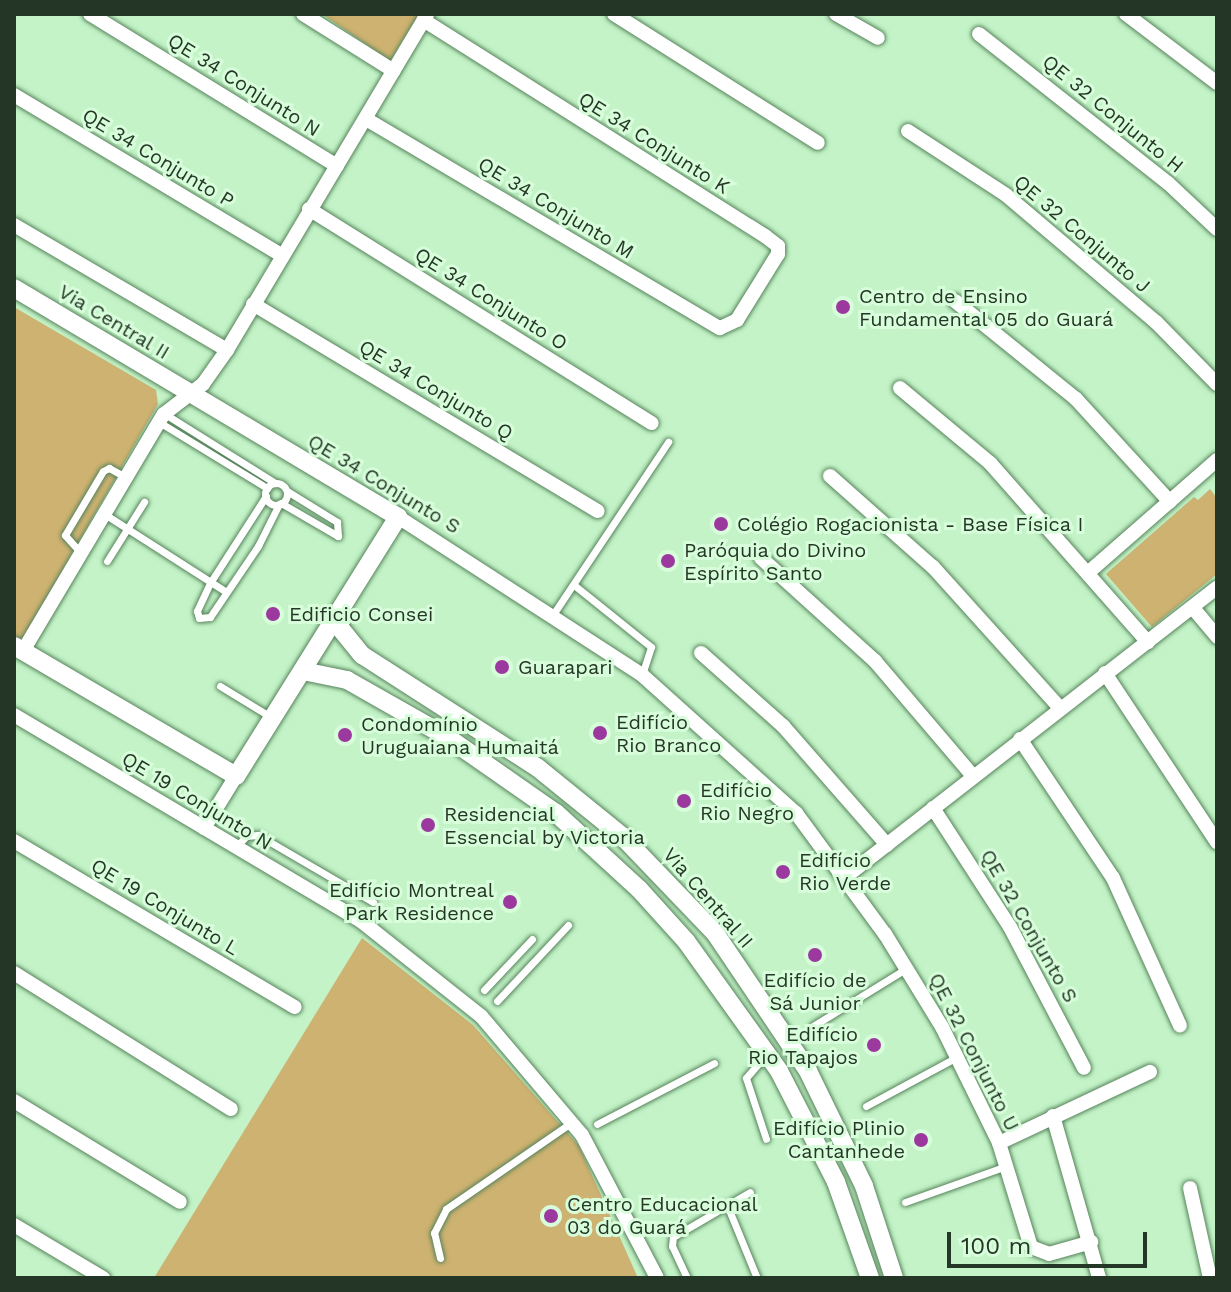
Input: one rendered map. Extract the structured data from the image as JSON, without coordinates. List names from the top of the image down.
{
  "streets": {
    "street": [
      "QE 34 Conjunto N",
      "QE 32 Conjunto H",
      "QE 34 Conjunto K",
      "QE 34 Conjunto P",
      "QE 34 Conjunto M",
      "QE 32 Conjunto J",
      "QE 34 Conjunto O",
      "Via Central II",
      "QE 34 Conjunto Q",
      "QE 34 Conjunto S",
      "QE 19 Conjunto N",
      "QE 19 Conjunto L",
      "QE 32 Conjunto S",
      "QE 32 Conjunto U"
    ]
  },
  "crossings": [
    ["QE 34 Conjunto K", "QE 34 Conjunto M"],
    ["Via Central II", "QE 34 Conjunto S"],
    ["QE 34 Conjunto S", "QE 32 Conjunto U"]
  ],
  "places": [
    "Centro de Ensino Fundamental 05 do Guará",
    "Colégio Rogacionista - Base Física I",
    "Paróquia do Divino Espírito Santo",
    "Edificio Consei",
    "Guarapari",
    "Edifício Rio Branco",
    "Condomínio Uruguaiana Humaitá",
    "Edifício Rio Negro",
    "Residencial Essencial by Victoria",
    "Edifício Rio Verde",
    "Edifício Montreal Park Residence",
    "Edifício de Sá Junior",
    "Edifício Rio Tapajos",
    "Edifício Plinio Cantanhede",
    "Centro Educacional 03 do Guará"
  ],
  "scale_bar": "100 m"
}
